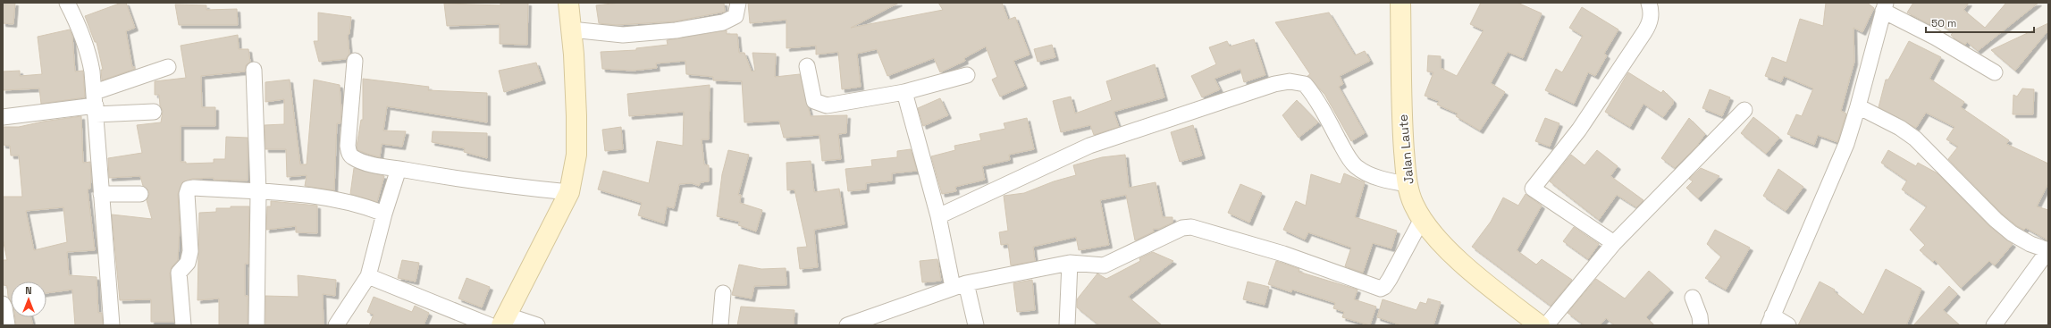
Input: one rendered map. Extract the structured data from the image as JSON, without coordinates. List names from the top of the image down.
{
  "streets": {
    "street": ["Jalan Laute"]
  },
  "scale_bar": "50 m",
  "north": "top"
}
